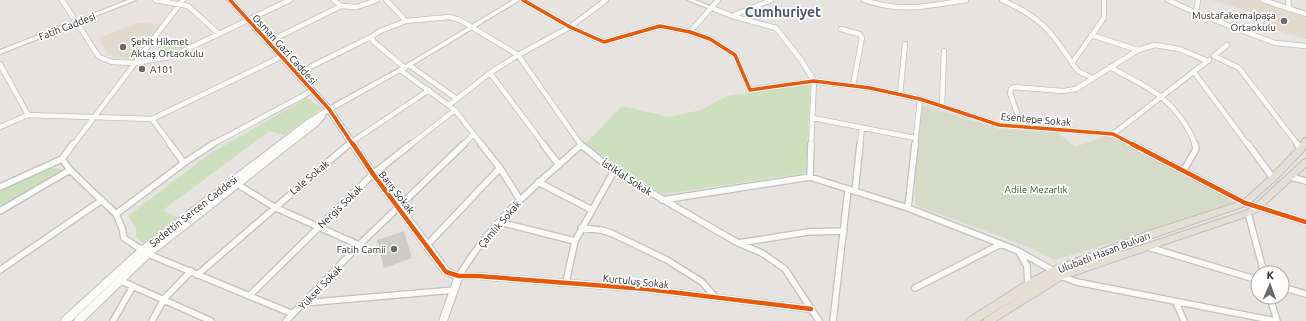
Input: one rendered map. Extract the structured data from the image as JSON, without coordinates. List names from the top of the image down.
{
  "streets": {
    "main road": ["Ulubatlı Hasan Bulvarı"],
    "street": [
      "Fatih Caddesi",
      "Osman Gazi Caddesi",
      "Esentepe Sokak",
      "Lale Sokak",
      "İstiklal Sokak",
      "Barış Sokak",
      "Nergis Sokak",
      "Sadettin Sercen Caddesi",
      "Çamlık Sokak",
      "Kurtuluş Sokak",
      "Yüksel Sokak"
    ]
  },
  "crossings": [
    ["Osman Gazi Caddesi", "Barış Sokak"],
    ["Osman Gazi Caddesi", "Sadettin Sercen Caddesi"],
    ["Esentepe Sokak", "Ulubatlı Hasan Bulvarı"],
    ["Lale Sokak", "Barış Sokak"],
    ["İstiklal Sokak", "Çamlık Sokak"],
    ["İstiklal Sokak", "Kurtuluş Sokak"],
    ["Barış Sokak", "Nergis Sokak"],
    ["Barış Sokak", "Sadettin Sercen Caddesi"],
    ["Barış Sokak", "Çamlık Sokak"],
    ["Barış Sokak", "Kurtuluş Sokak"],
    ["Barış Sokak", "Yüksel Sokak"],
    ["Çamlık Sokak", "Kurtuluş Sokak"]
  ],
  "districts": ["Cumhuriyet"],
  "parks": ["Adile Mezarlık"],
  "places": [
    "Mustafakemalpaşa Ortaokulu",
    "Şehit Hikmet Aktaş Ortaokulu",
    "A101",
    "Fatih Camii"
  ],
  "north": "top"
}
